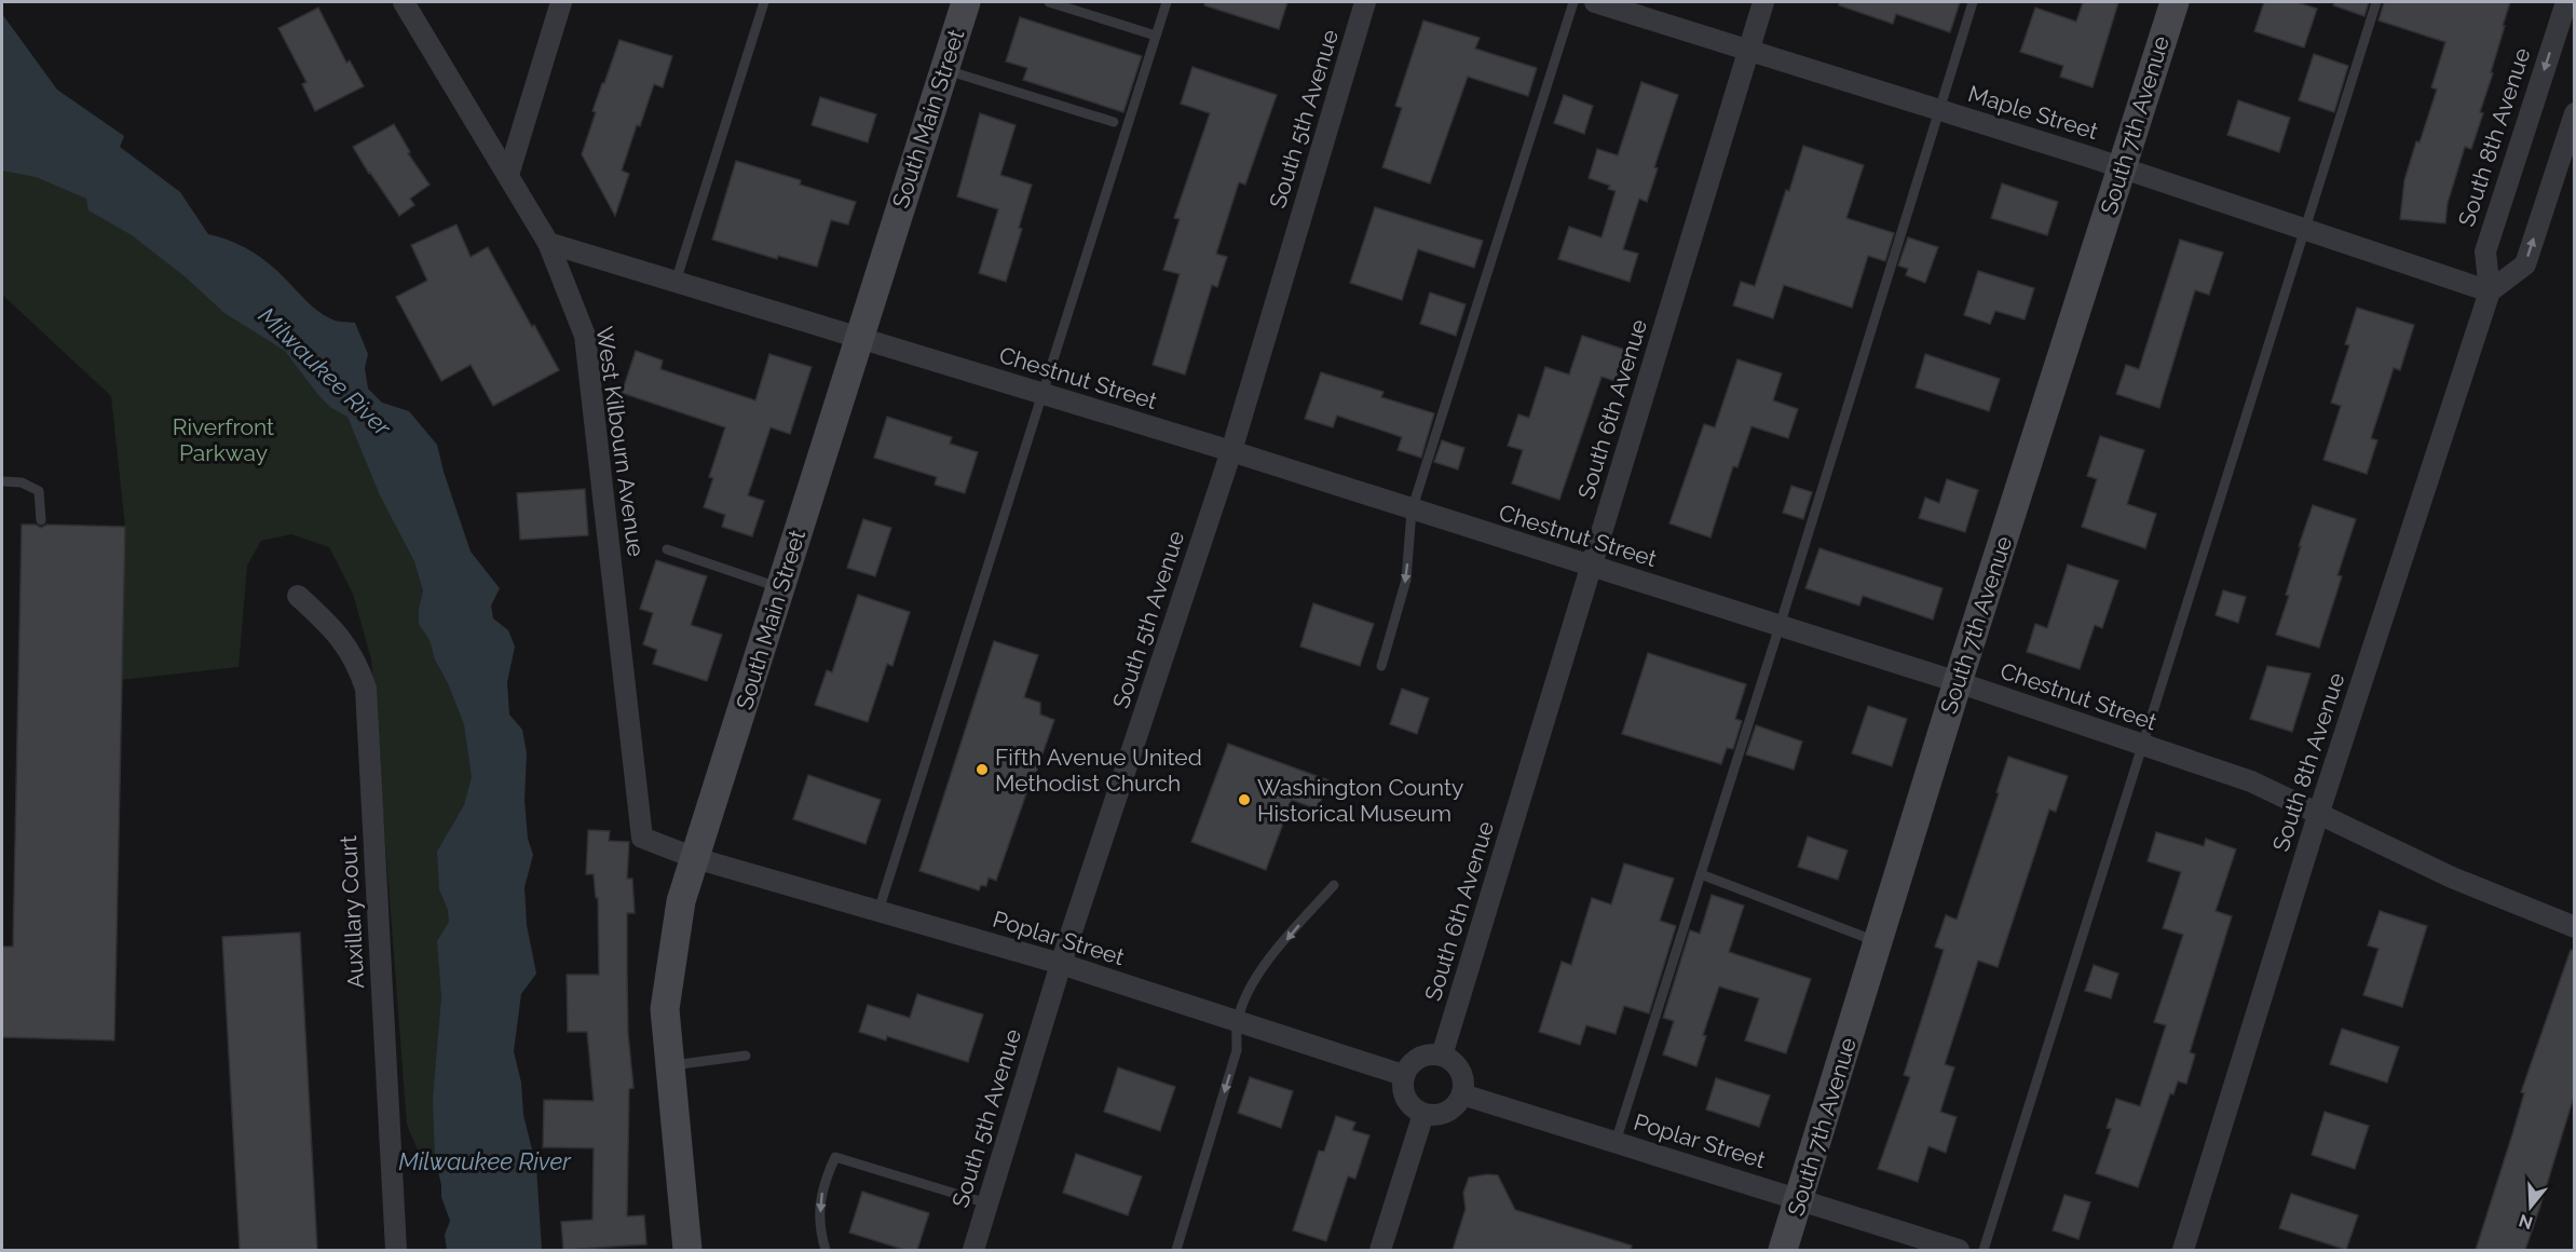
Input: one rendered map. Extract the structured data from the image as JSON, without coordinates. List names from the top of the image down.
{
  "streets": {
    "street": [
      "Maple Street",
      "South Main Street",
      "South 5th Avenue",
      "South 7th Avenue",
      "South 8th Avenue",
      "Chestnut Street",
      "South 6th Avenue",
      "West Kilbourn Avenue",
      "Auxillary Court",
      "Poplar Street"
    ]
  },
  "crossings": [
    ["Maple Street", "South 7th Avenue"],
    ["Maple Street", "South 8th Avenue"],
    ["Maple Street", "South 6th Avenue"],
    ["South Main Street", "Chestnut Street"],
    ["South Main Street", "West Kilbourn Avenue"],
    ["South Main Street", "Poplar Street"],
    ["South 5th Avenue", "Chestnut Street"],
    ["South 5th Avenue", "Poplar Street"],
    ["South 7th Avenue", "Chestnut Street"],
    ["South 7th Avenue", "Poplar Street"],
    ["South 8th Avenue", "Chestnut Street"],
    ["Chestnut Street", "South 6th Avenue"],
    ["Chestnut Street", "West Kilbourn Avenue"],
    ["South 6th Avenue", "Poplar Street"],
    ["West Kilbourn Avenue", "Poplar Street"]
  ],
  "water": ["Milwaukee River"],
  "parks": ["Riverfront Parkway"],
  "places": ["Fifth Avenue United Methodist Church", "Washington County Historical Museum"],
  "north": "bottom"
}
